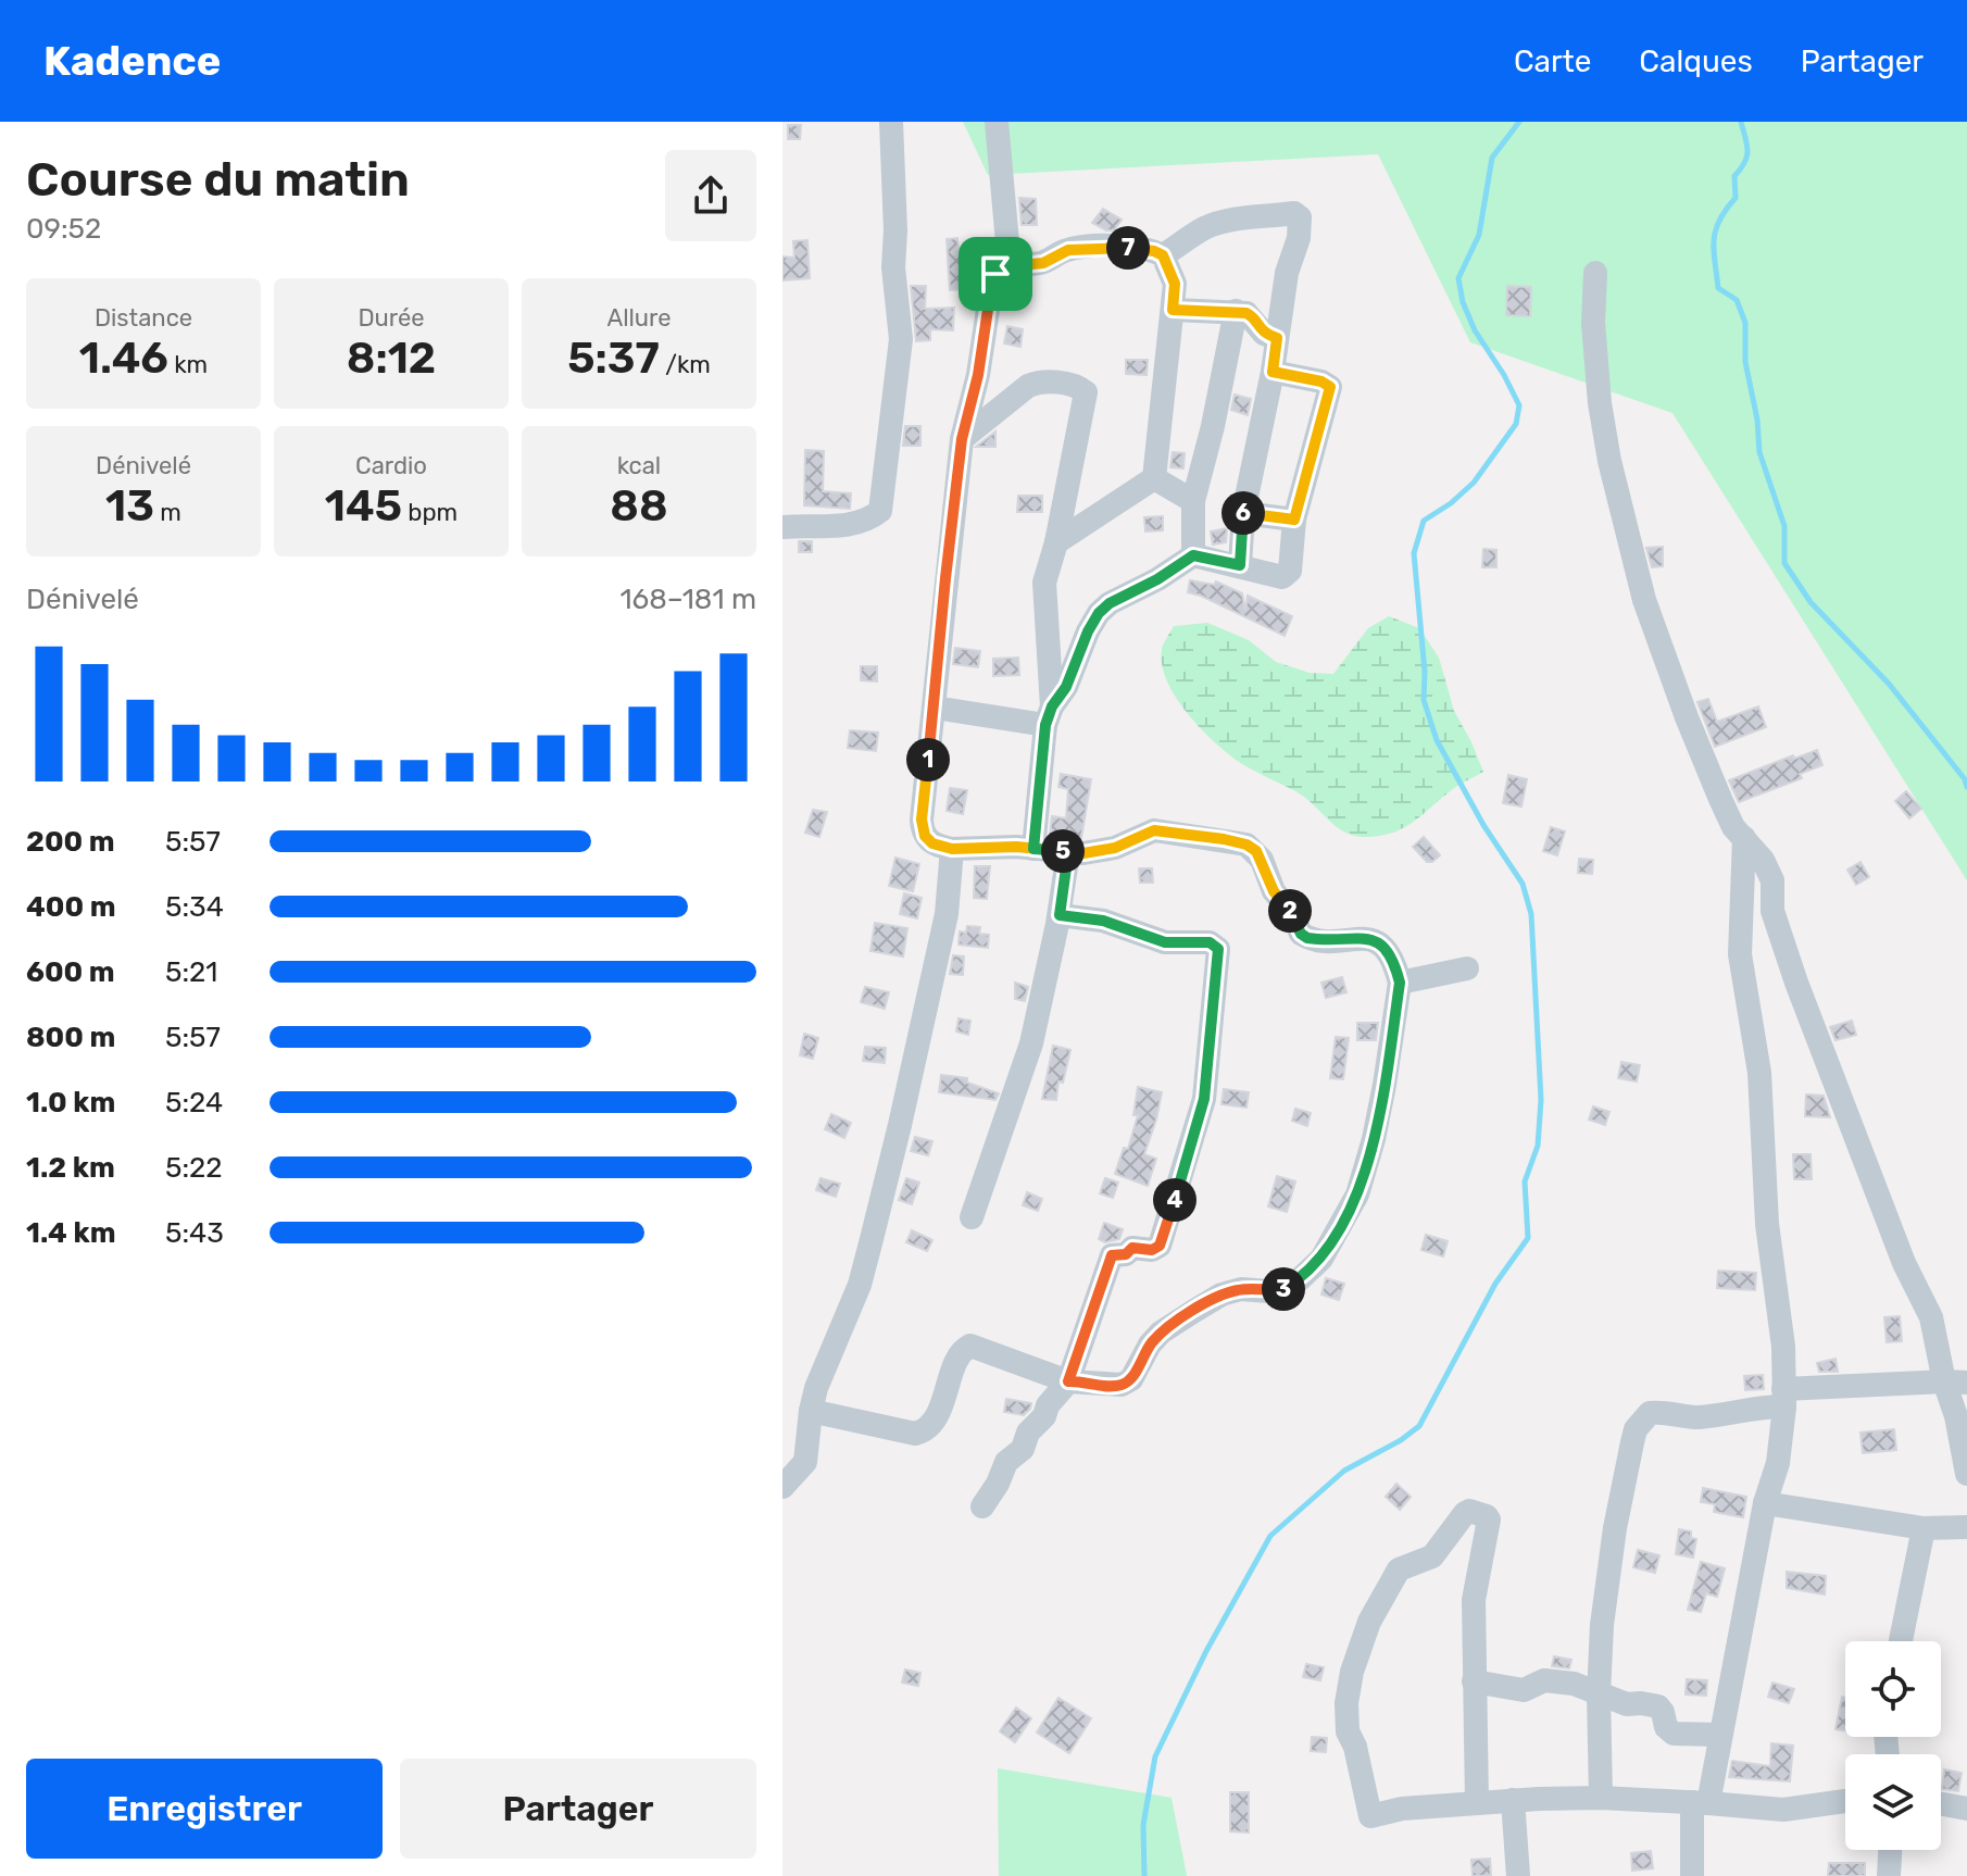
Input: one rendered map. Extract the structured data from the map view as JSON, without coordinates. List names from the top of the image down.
{
  "page": {
    "header": "Kadence",
    "nav": ["Carte", "Calques", "Partager"],
    "heading": ["Course du matin", "09:52"],
    "pins": [
      "7",
      "6",
      "1",
      "5",
      "2",
      "4",
      "3"
    ],
    "stats": [
      ["Distance", "1.46 km"],
      ["Durée", "8:12"],
      ["Allure", "5:37 /km"],
      ["Dénivelé", "13 m"],
      ["Cardio", "145 bpm"],
      ["kcal", "88"]
    ],
    "chart": ["Dénivelé", "168–181 m"],
    "list": [
      {
        "name": "200 m",
        "note": "5:57"
      },
      {
        "name": "400 m",
        "note": "5:34"
      },
      {
        "name": "600 m",
        "note": "5:21"
      },
      {
        "name": "800 m",
        "note": "5:57"
      },
      {
        "name": "1.0 km",
        "note": "5:24"
      },
      {
        "name": "1.2 km",
        "note": "5:22"
      },
      {
        "name": "1.4 km",
        "note": "5:43"
      }
    ],
    "buttons": ["Enregistrer", "Partager"]
  }
}
